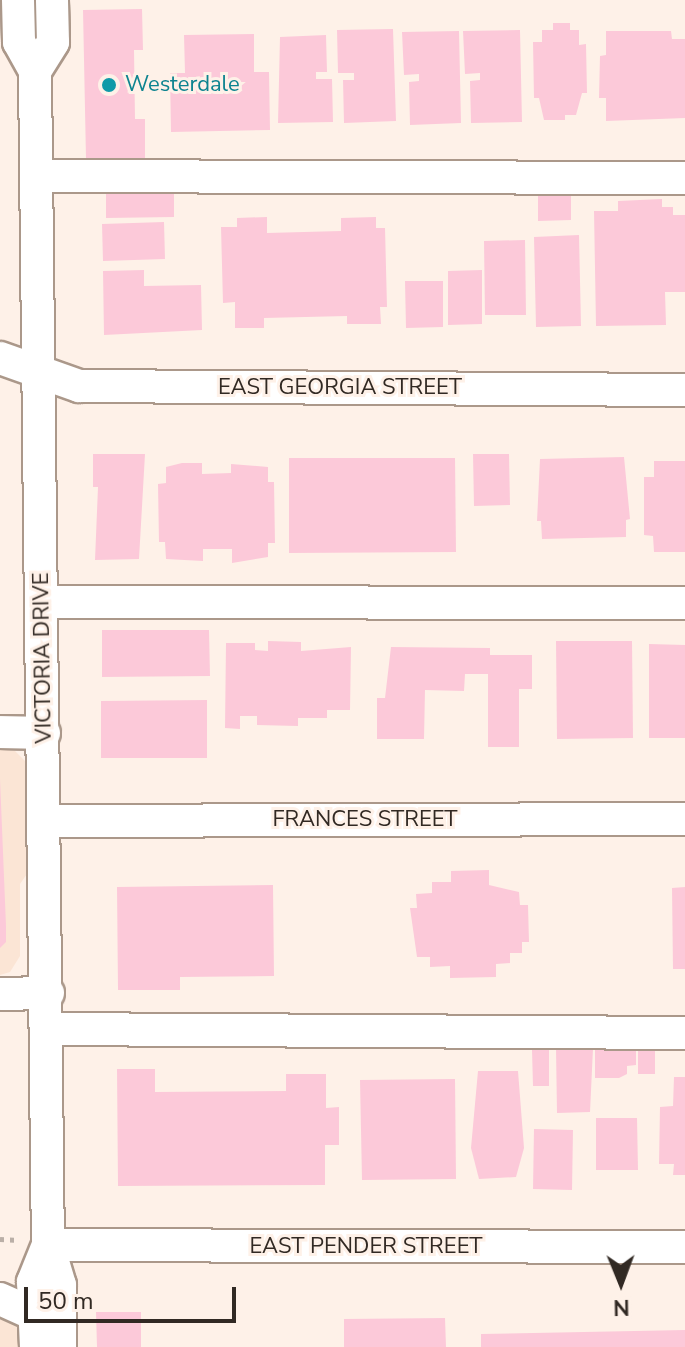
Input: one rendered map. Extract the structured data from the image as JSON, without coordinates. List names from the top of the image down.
{
  "streets": {
    "street": [
      "EAST GEORGIA STREET",
      "VICTORIA DRIVE",
      "FRANCES STREET",
      "EAST PENDER STREET"
    ]
  },
  "crossings": [
    ["EAST GEORGIA STREET", "VICTORIA DRIVE"],
    ["VICTORIA DRIVE", "FRANCES STREET"],
    ["VICTORIA DRIVE", "EAST PENDER STREET"]
  ],
  "places": ["Westerdale"],
  "scale_bar": "50 m",
  "north": "bottom"
}
